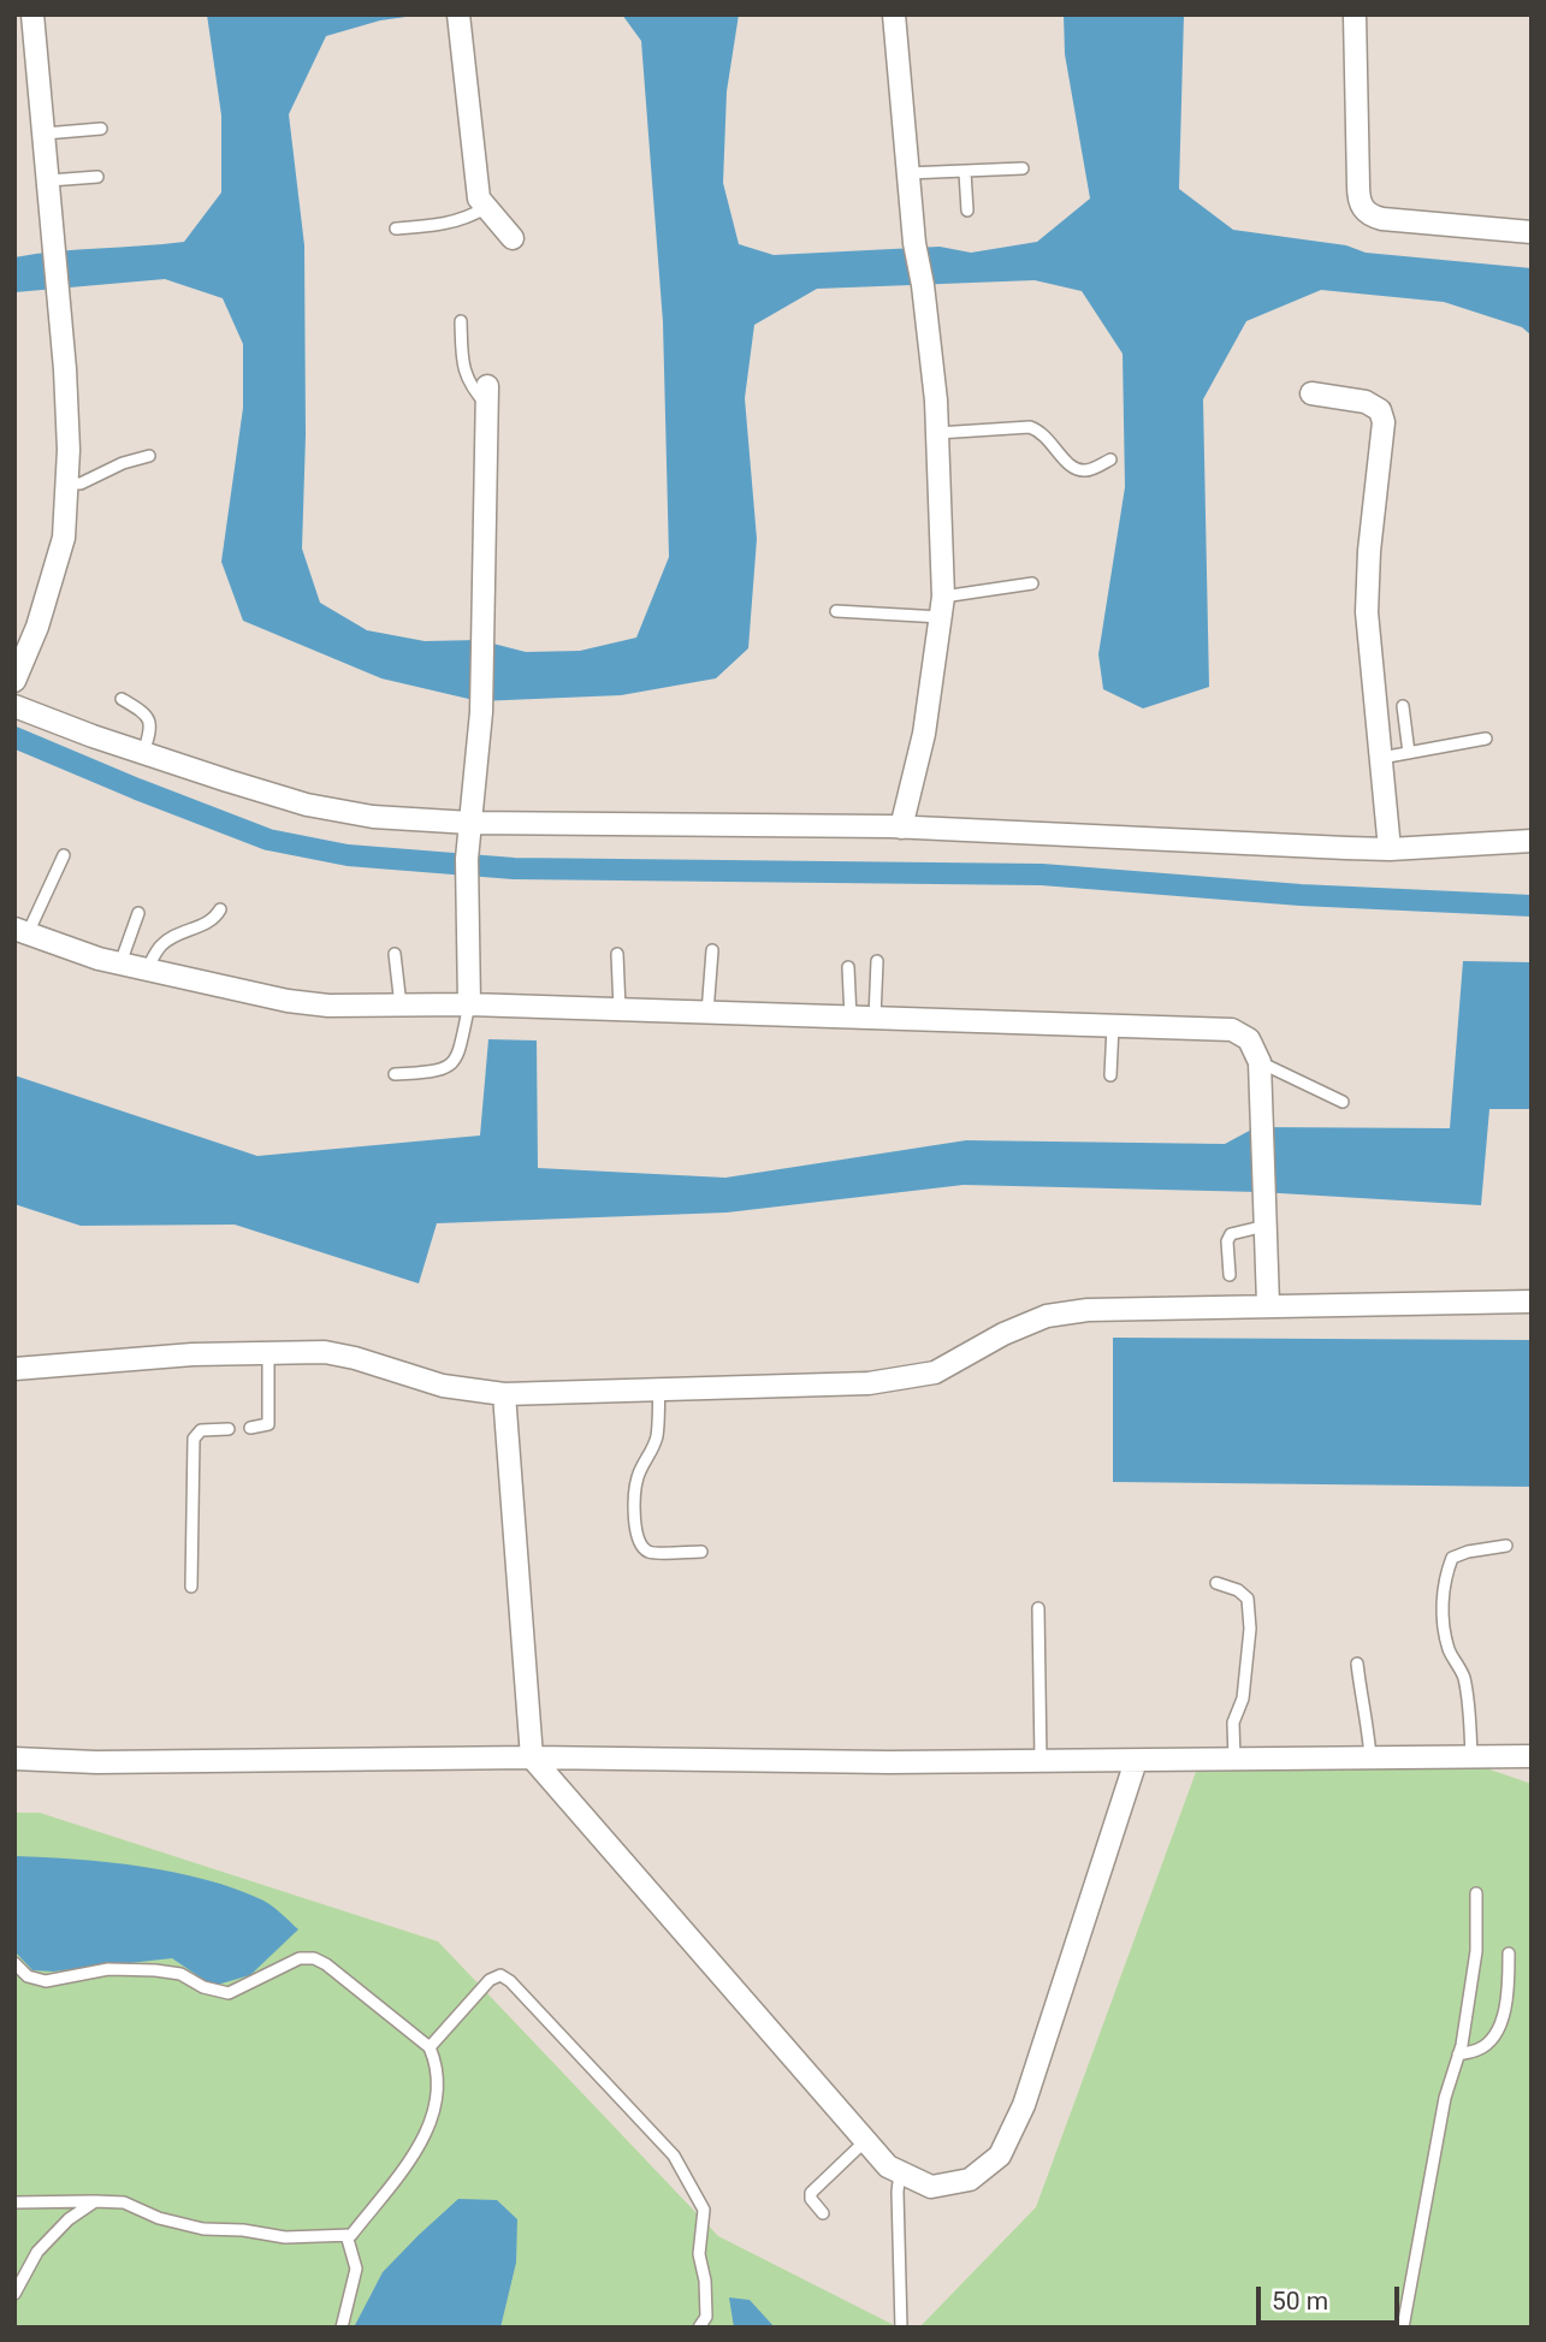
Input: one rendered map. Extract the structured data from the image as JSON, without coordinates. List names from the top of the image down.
{
  "scale_bar": "50 m"
}
